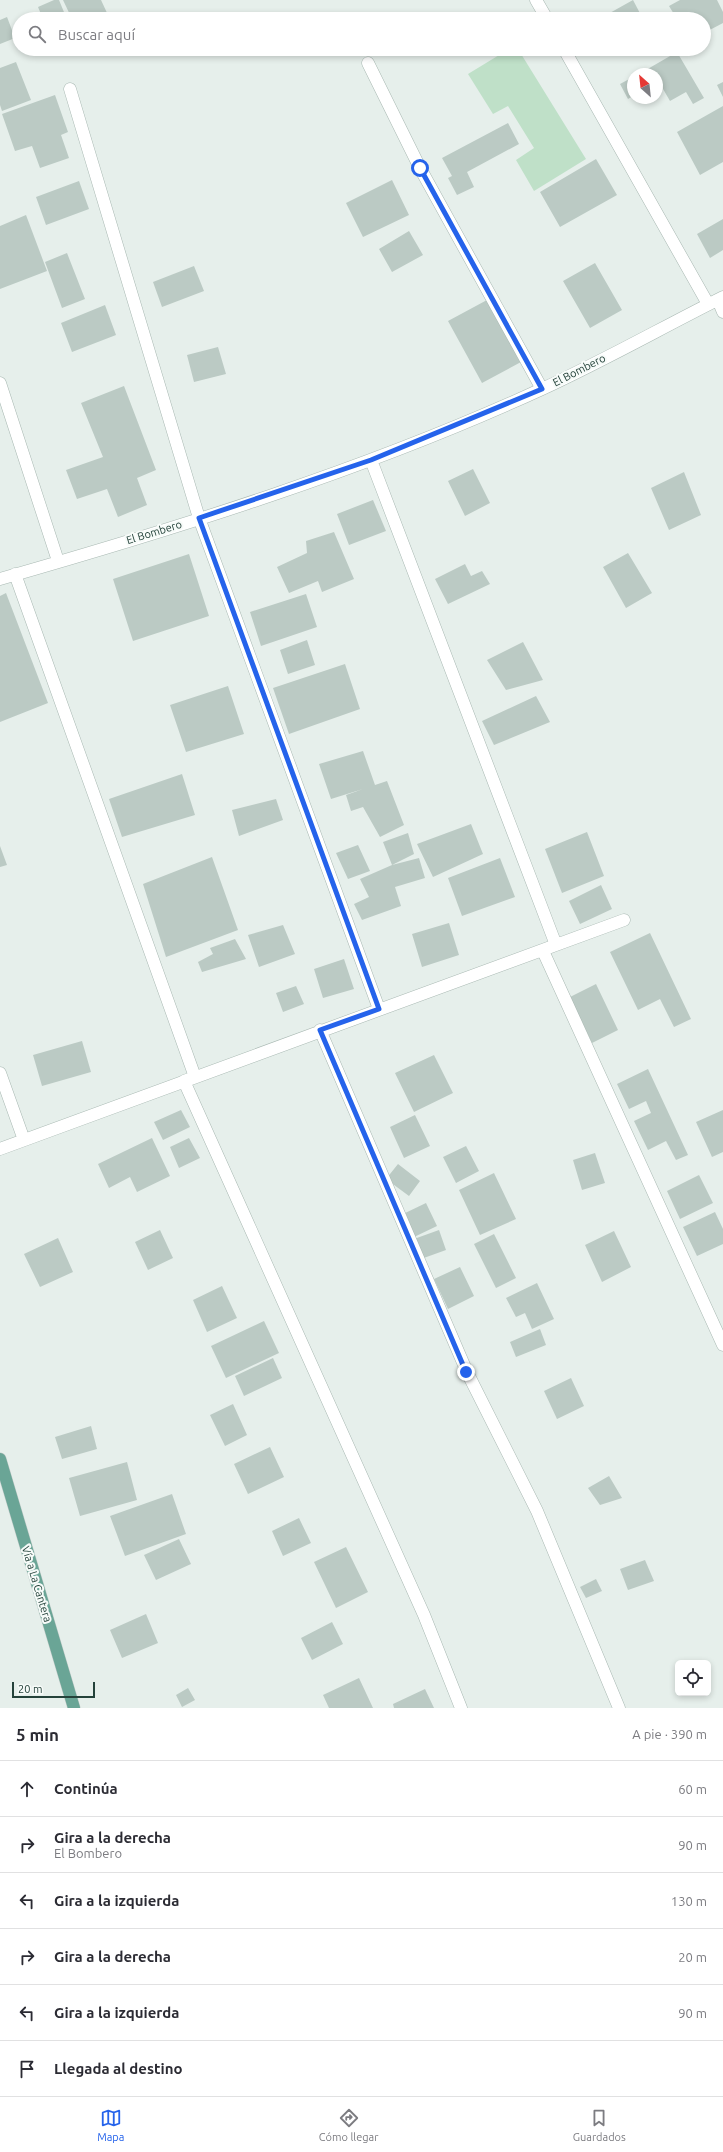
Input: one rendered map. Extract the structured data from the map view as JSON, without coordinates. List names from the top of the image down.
{
  "streets": {
    "main road": ["Vía a La Cantera"],
    "street": ["El Bombero"]
  },
  "scale_bar": "20 m",
  "north": "top left",
  "page": {
    "search": "Buscar aquí",
    "scale": "20 m",
    "heading": ["5 min", "A pie · 390 m"],
    "list": [
      ["Continúa", "60 m"],
      ["Gira a la derecha", "El Bombero", "90 m"],
      ["Gira a la izquierda", "130 m"],
      ["Gira a la derecha", "20 m"],
      ["Gira a la izquierda", "90 m"],
      "Llegada al destino"
    ],
    "nav": ["Mapa", "Cómo llegar", "Guardados"]
  }
}
